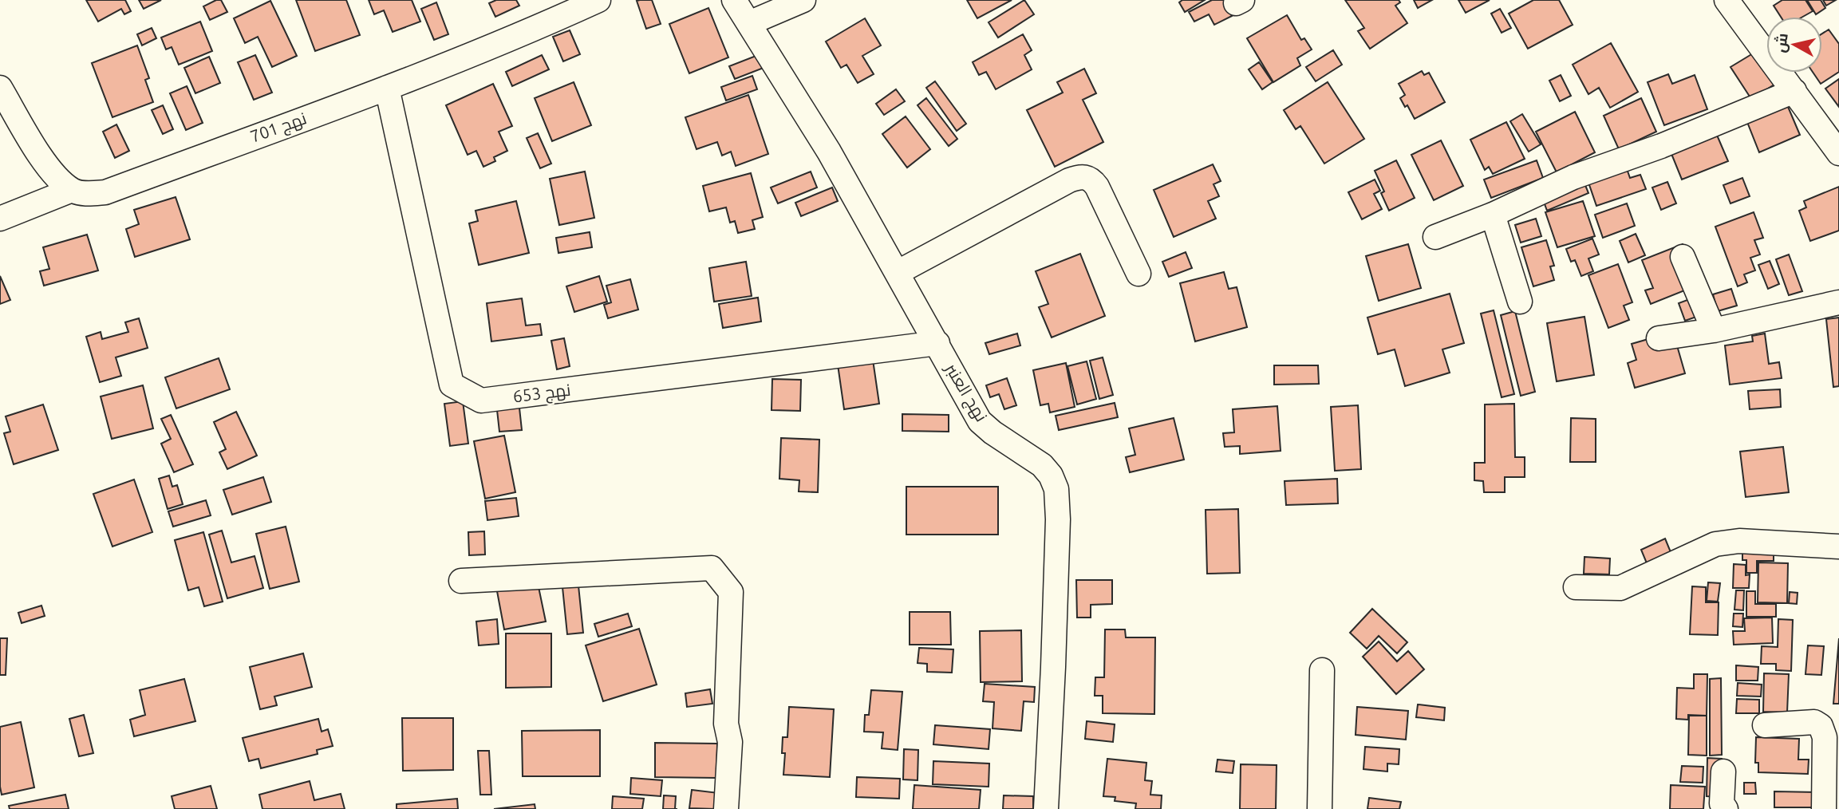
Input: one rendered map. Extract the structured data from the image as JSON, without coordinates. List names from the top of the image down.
{
  "streets": {
    "street": ["نهج 701", "نهج العنبر", "نهج 653"]
  },
  "crossings": [
    ["نهج 701", "نهج 653"],
    ["نهج العنبر", "نهج 653"]
  ],
  "north": "left"
}
